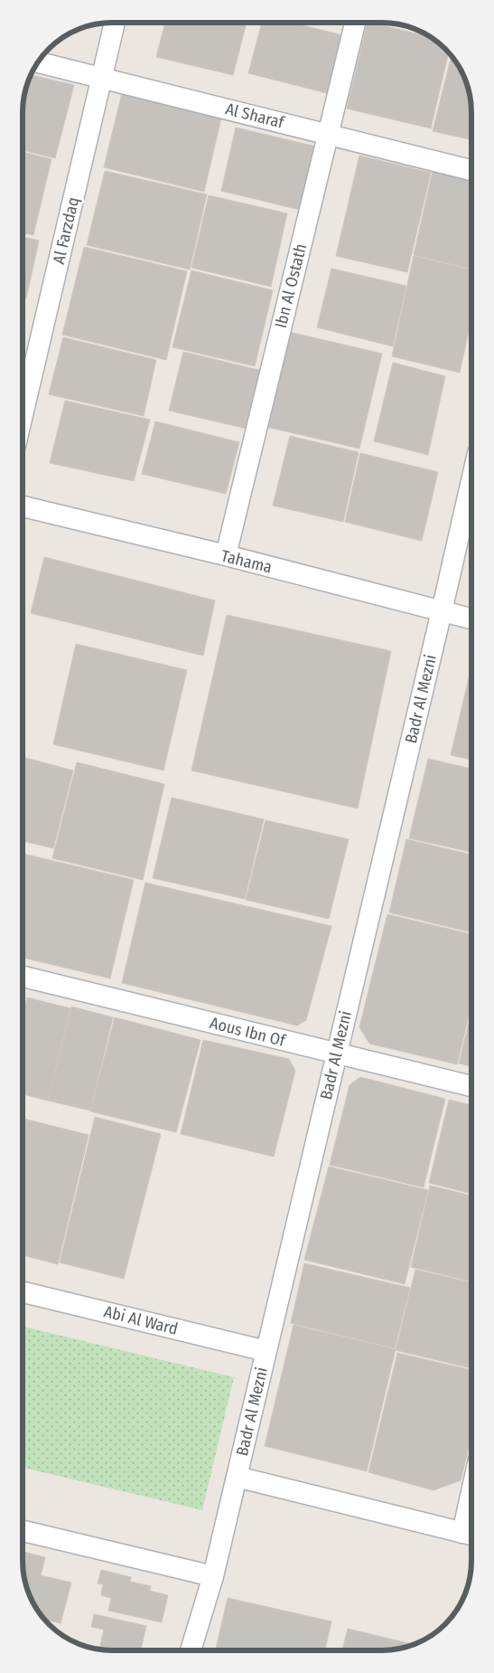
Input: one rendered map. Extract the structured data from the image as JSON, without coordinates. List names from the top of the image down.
{
  "streets": {
    "street": [
      "Al Sharaf",
      "Al Farzdaq",
      "Ibn Al Ostath",
      "Tahama",
      "Badr Al Mezni",
      "Aous Ibn Of",
      "Abi Al Ward"
    ]
  },
  "crossings": [
    ["Al Sharaf", "Al Farzdaq"],
    ["Al Sharaf", "Ibn Al Ostath"],
    ["Ibn Al Ostath", "Tahama"],
    ["Tahama", "Badr Al Mezni"],
    ["Badr Al Mezni", "Aous Ibn Of"],
    ["Badr Al Mezni", "Abi Al Ward"]
  ]
}
